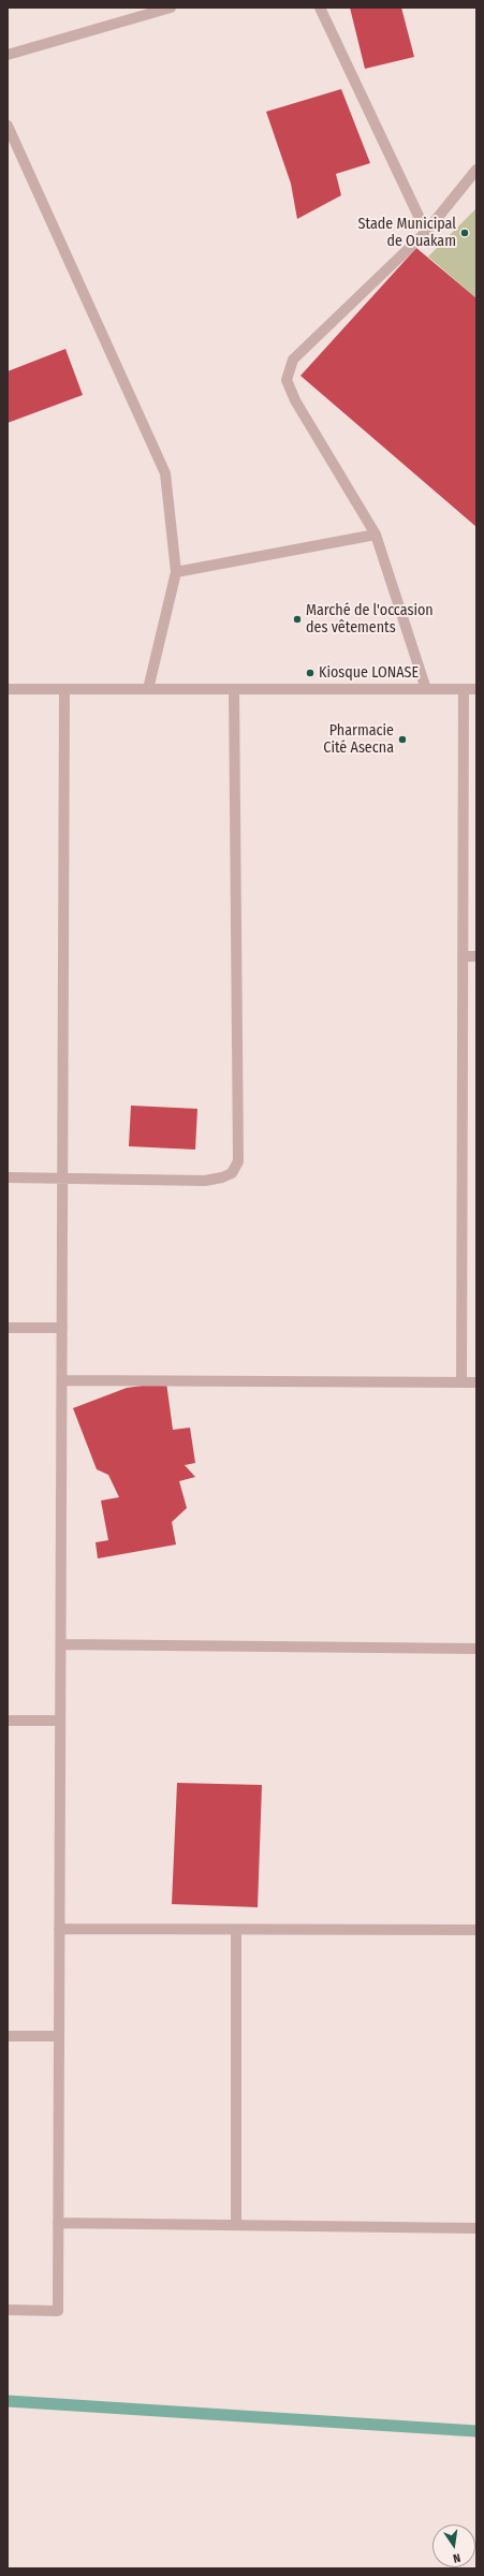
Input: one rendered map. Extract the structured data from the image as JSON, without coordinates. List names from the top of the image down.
{
  "places": [
    "Stade Municipal de Ouakam",
    "Marché de l'occasion des vêtements",
    "Kiosque LONASE",
    "Pharmacie Cité Asecna"
  ],
  "north": "bottom"
}
